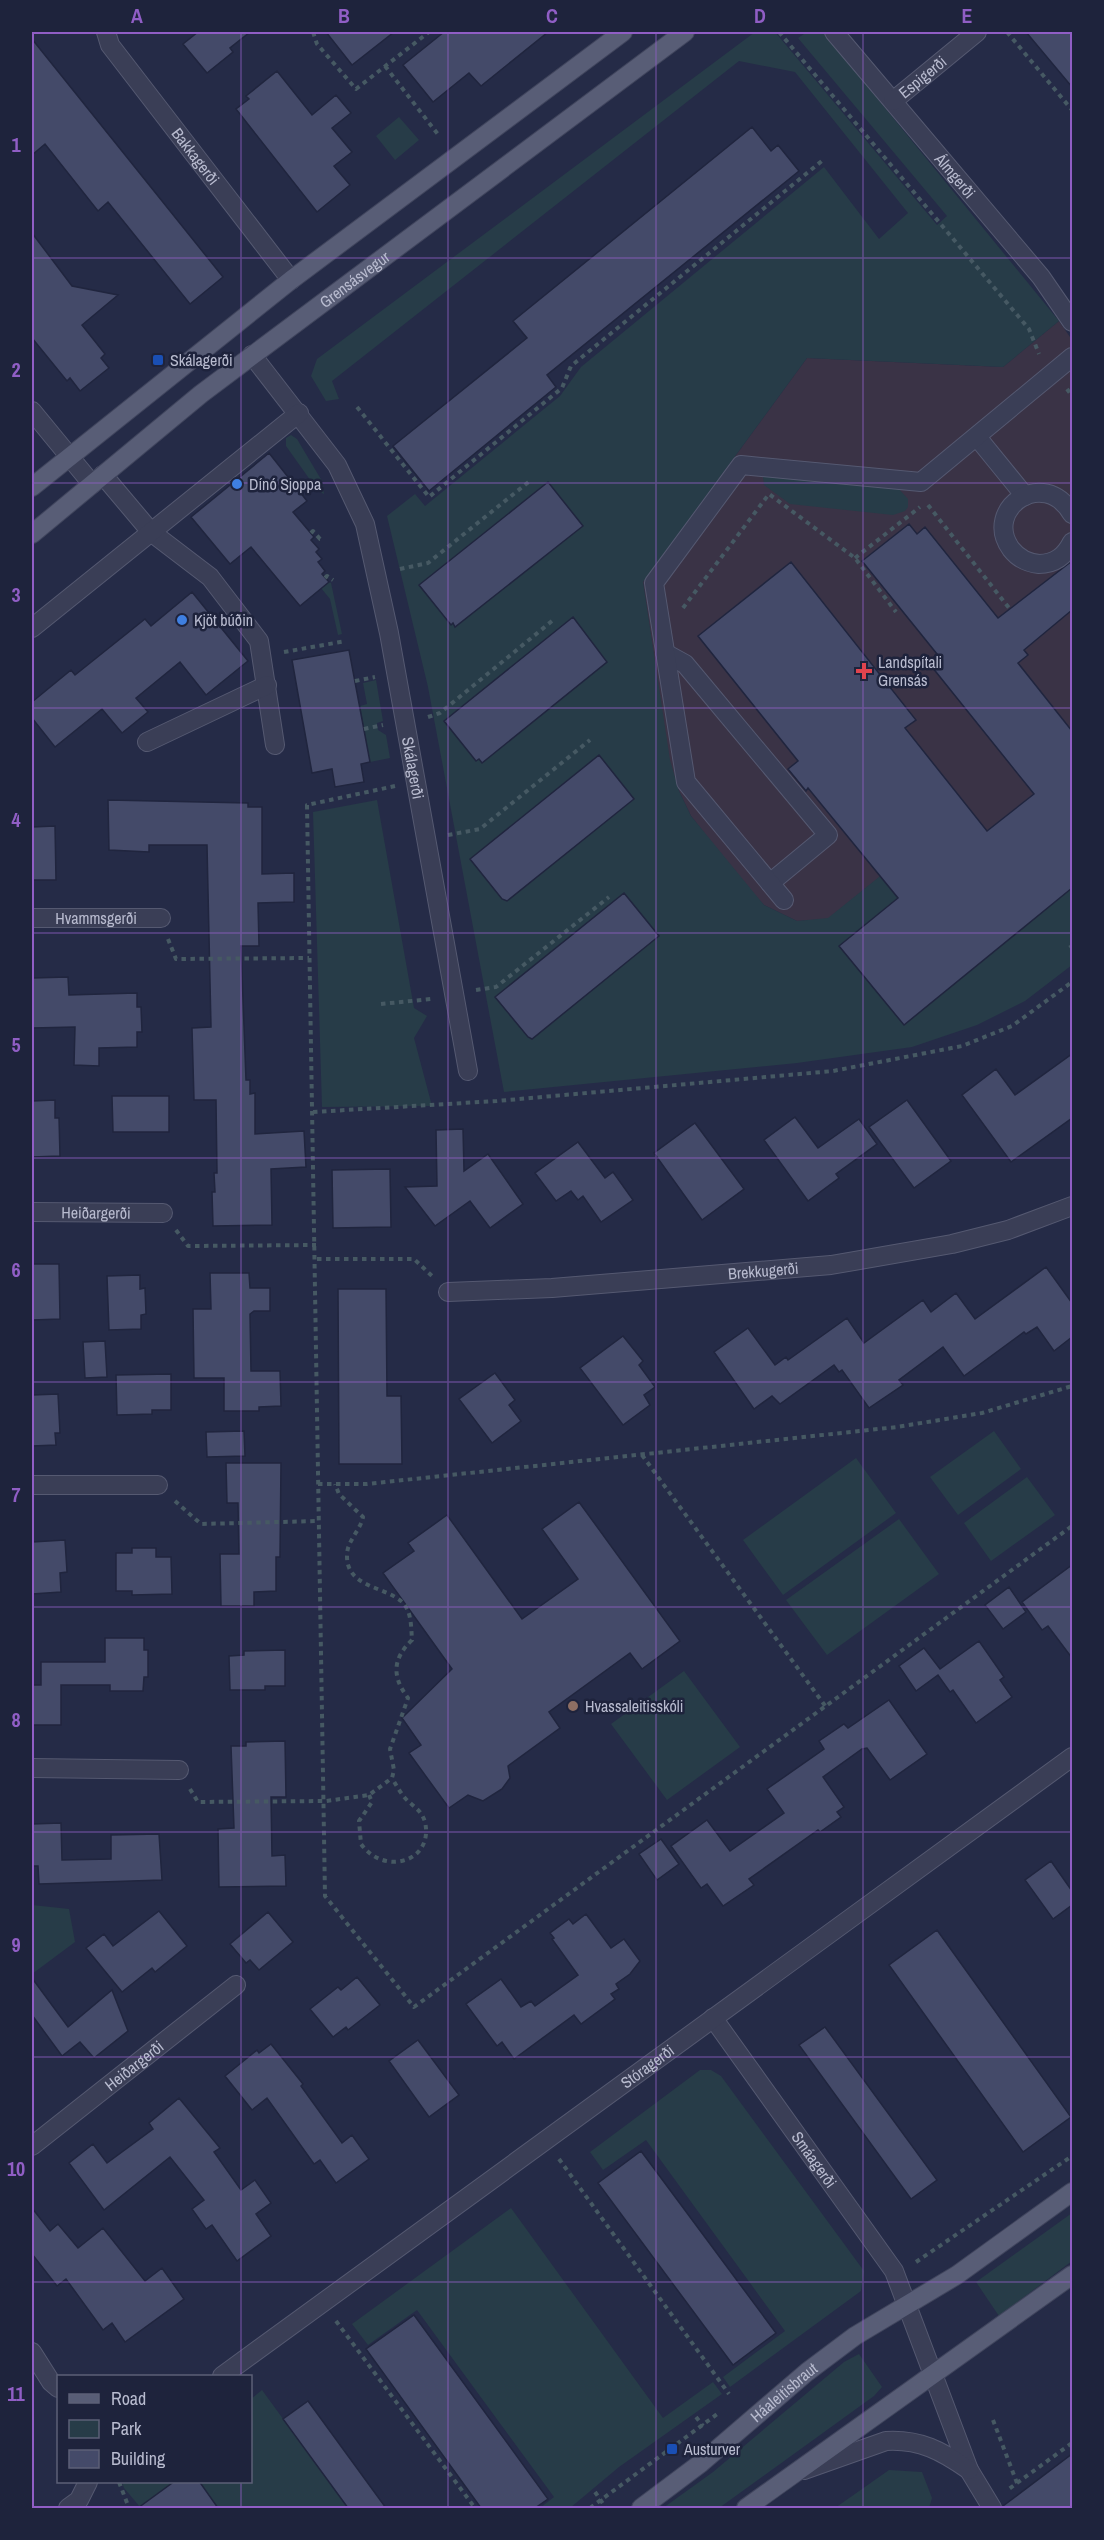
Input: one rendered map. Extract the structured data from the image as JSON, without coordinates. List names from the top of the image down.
{
  "streets": {
    "main road": ["Grensásvegur", "Háaleitisbraut"],
    "street": [
      "Espigerði",
      "Bakkagerði",
      "Álmgerði",
      "Skálagerði",
      "Hvammsgerði",
      "Heiðargerði",
      "Brekkugerði",
      "Stóragerði",
      "Smáagerði"
    ]
  },
  "crossings": [
    ["Espigerði", "Álmgerði"],
    ["Grensásvegur", "Skálagerði"],
    ["Stóragerði", "Smáagerði"],
    ["Smáagerði", "Háaleitisbraut"]
  ],
  "places": {
    "transit": ["Skálagerði", "Austurver"],
    "other": ["Dínó Sjoppa", "Kjöt búðin", "Hvassaleitisskóli"],
    "health": ["Landspítali Grensás"]
  },
  "legend": ["Road", "Park", "Building"],
  "grid": {
    "columns": [
      "A",
      "B",
      "C",
      "D",
      "E"
    ],
    "rows": [
      "1",
      "2",
      "3",
      "4",
      "5",
      "6",
      "7",
      "8",
      "9",
      "10",
      "11"
    ]
  }
}
